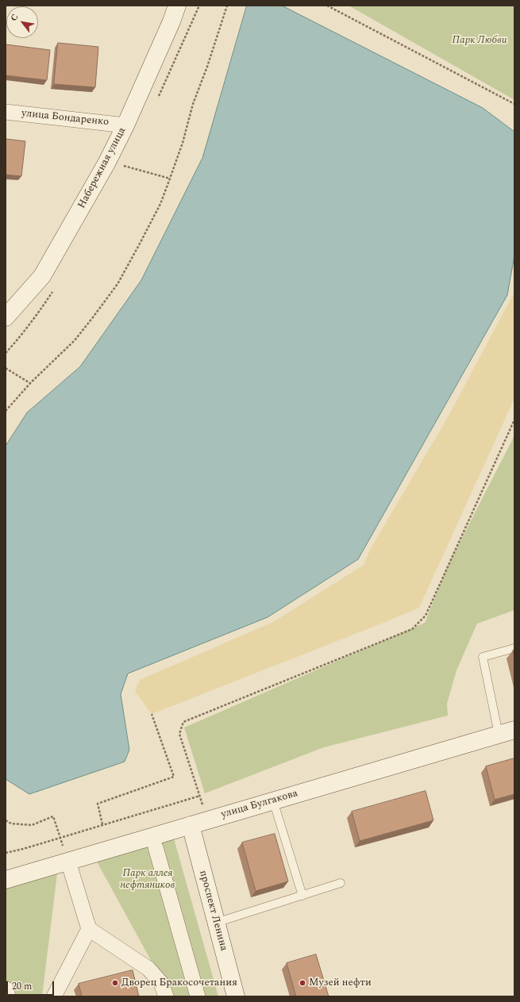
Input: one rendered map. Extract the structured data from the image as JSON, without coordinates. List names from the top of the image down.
{
  "streets": {
    "street": [
      "улица Бондаренко",
      "Набережная улица",
      "улица Булгакова",
      "проспект Ленина"
    ]
  },
  "crossings": [
    ["улица Бондаренко", "Набережная улица"],
    ["улица Булгакова", "проспект Ленина"]
  ],
  "parks": ["Парк Любви", "Парк аллея нефтяников"],
  "places": ["Дворец Бракосочетания", "Музей нефти"],
  "scale_bar": "20 m",
  "north": "top left"
}
